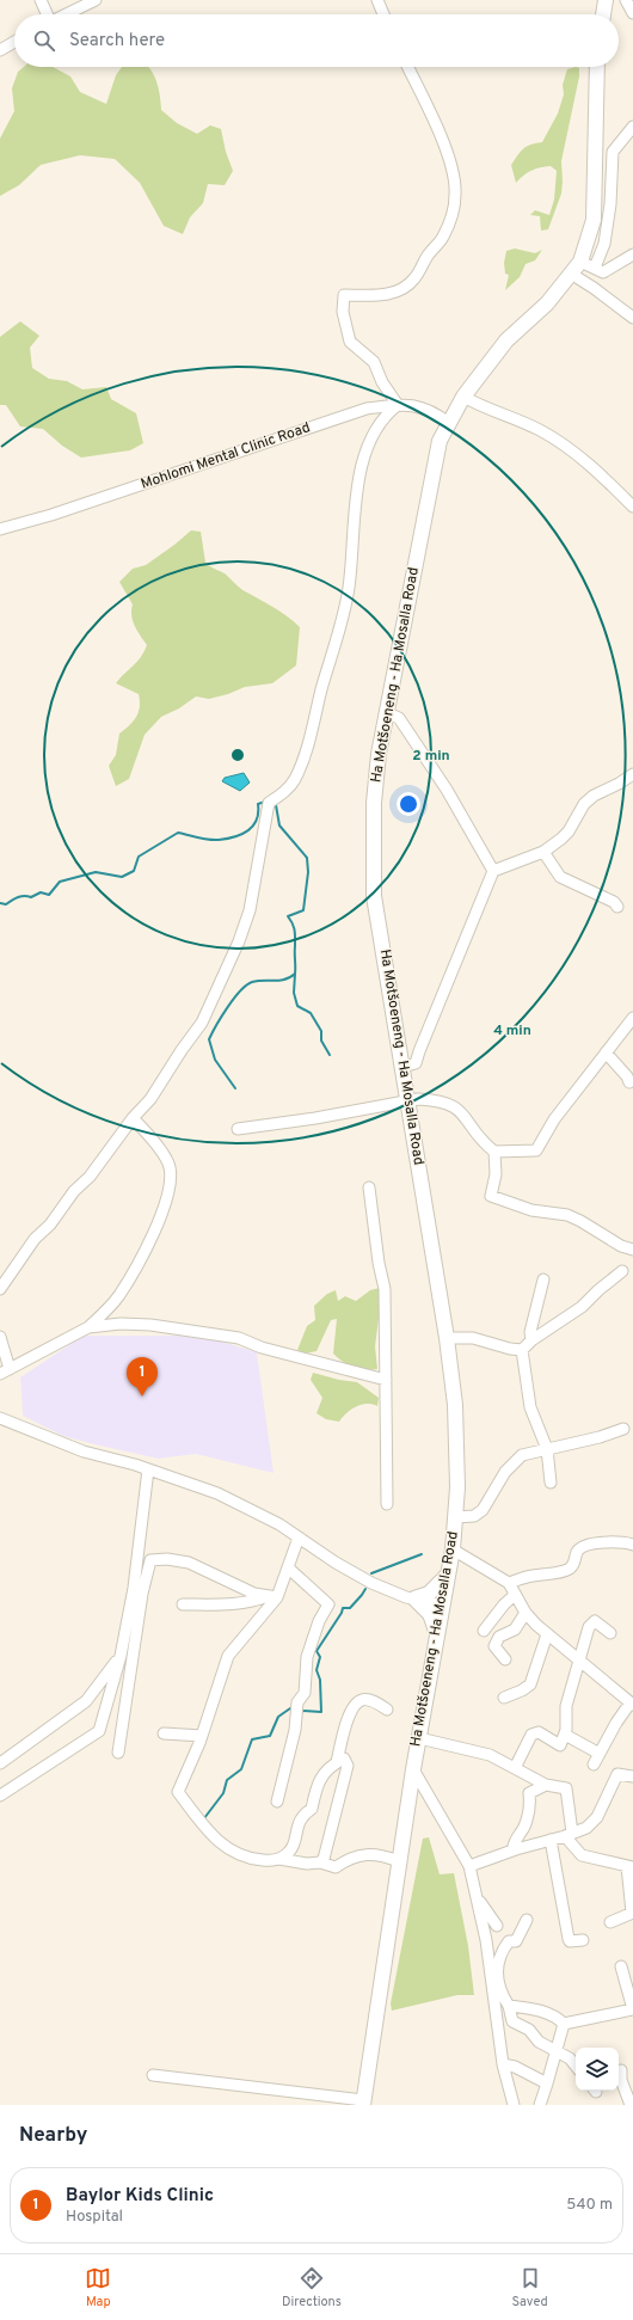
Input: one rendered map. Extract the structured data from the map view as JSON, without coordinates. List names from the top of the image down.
{
  "streets": {
    "main road": ["Ha Motšoeneng - Ha Mosalla Road"],
    "street": ["Mohlomi Mental Clinic Road"]
  },
  "crossings": [
    ["Mohlomi Mental Clinic Road", "Ha Motšoeneng - Ha Mosalla Road"]
  ],
  "page": {
    "search": "Search here",
    "pins": "1",
    "heading": "Nearby",
    "list": [
      {
        "mark": "1",
        "name": "Baylor Kids Clinic",
        "note": "Hospital",
        "value": "540 m"
      }
    ],
    "nav": ["Map", "Directions", "Saved"]
  },
  "rings": ["2 min", "4 min"]
}
